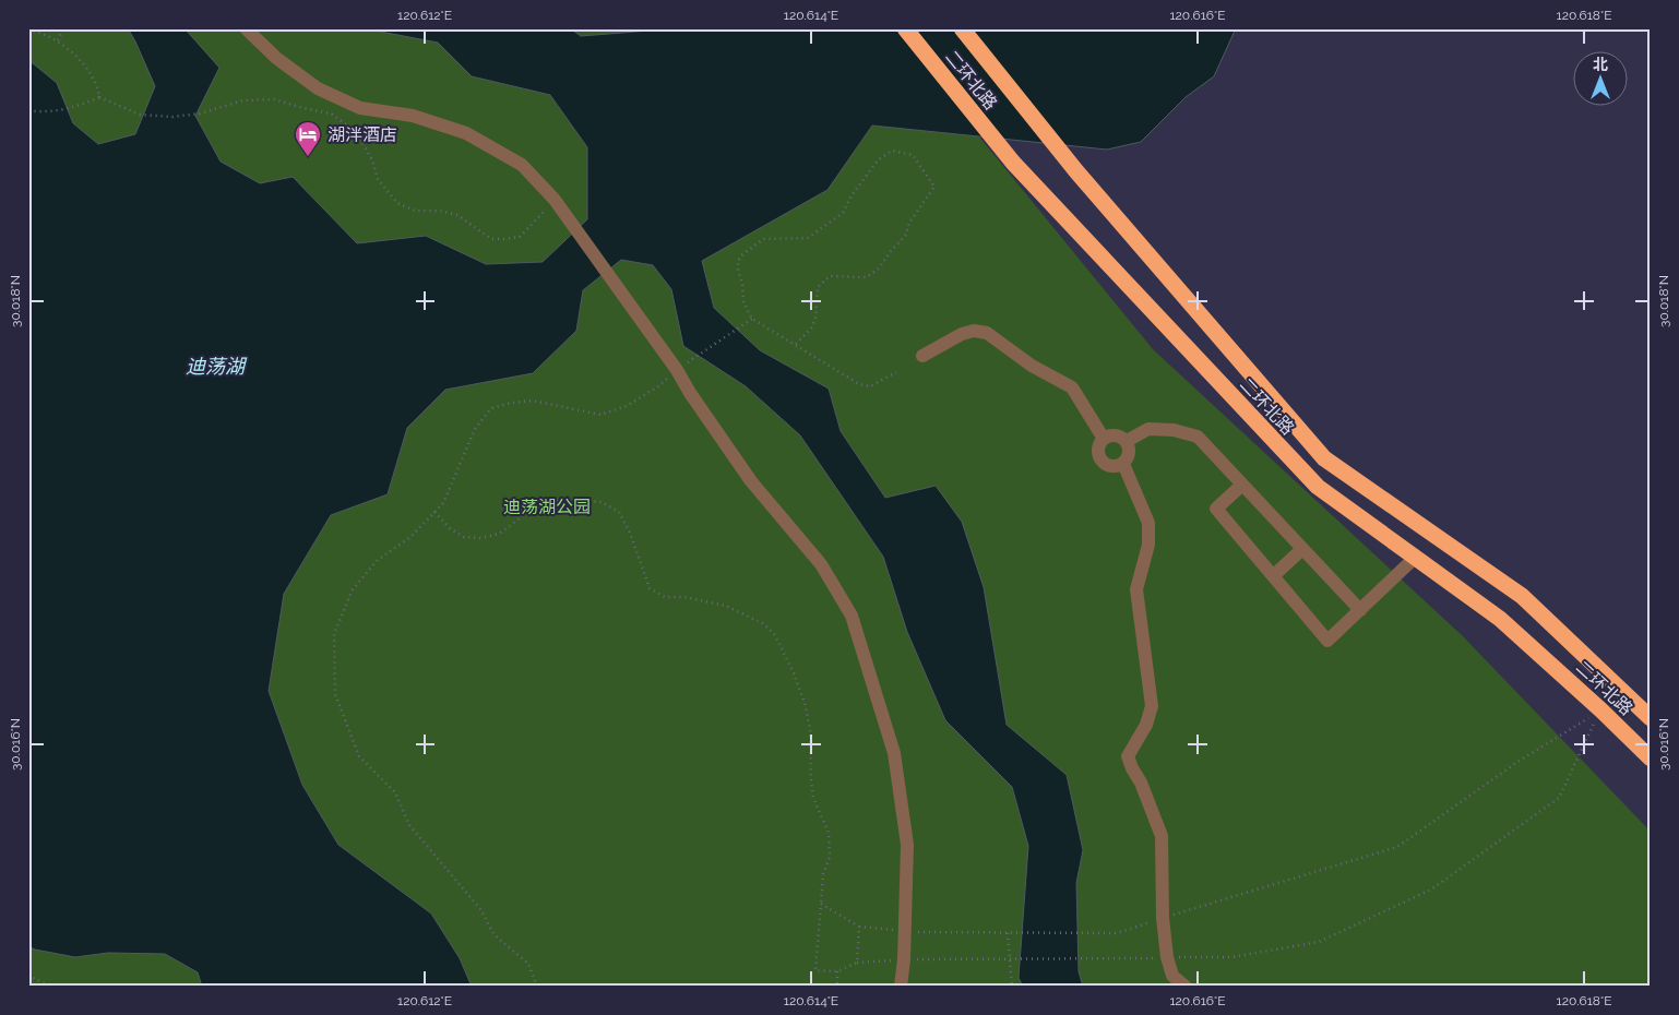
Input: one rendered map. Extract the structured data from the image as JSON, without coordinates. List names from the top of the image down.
{
  "streets": {
    "highway": ["二环北路"]
  },
  "water": ["迪荡湖"],
  "parks": ["迪荡湖公园"],
  "places": {
    "hotel": ["湖泮酒店"]
  },
  "north": "top",
  "coordinates": [
    "120.612°E",
    "120.614°E",
    "120.616°E",
    "120.618°E",
    "30.018°N",
    "30.016°N"
  ]
}
